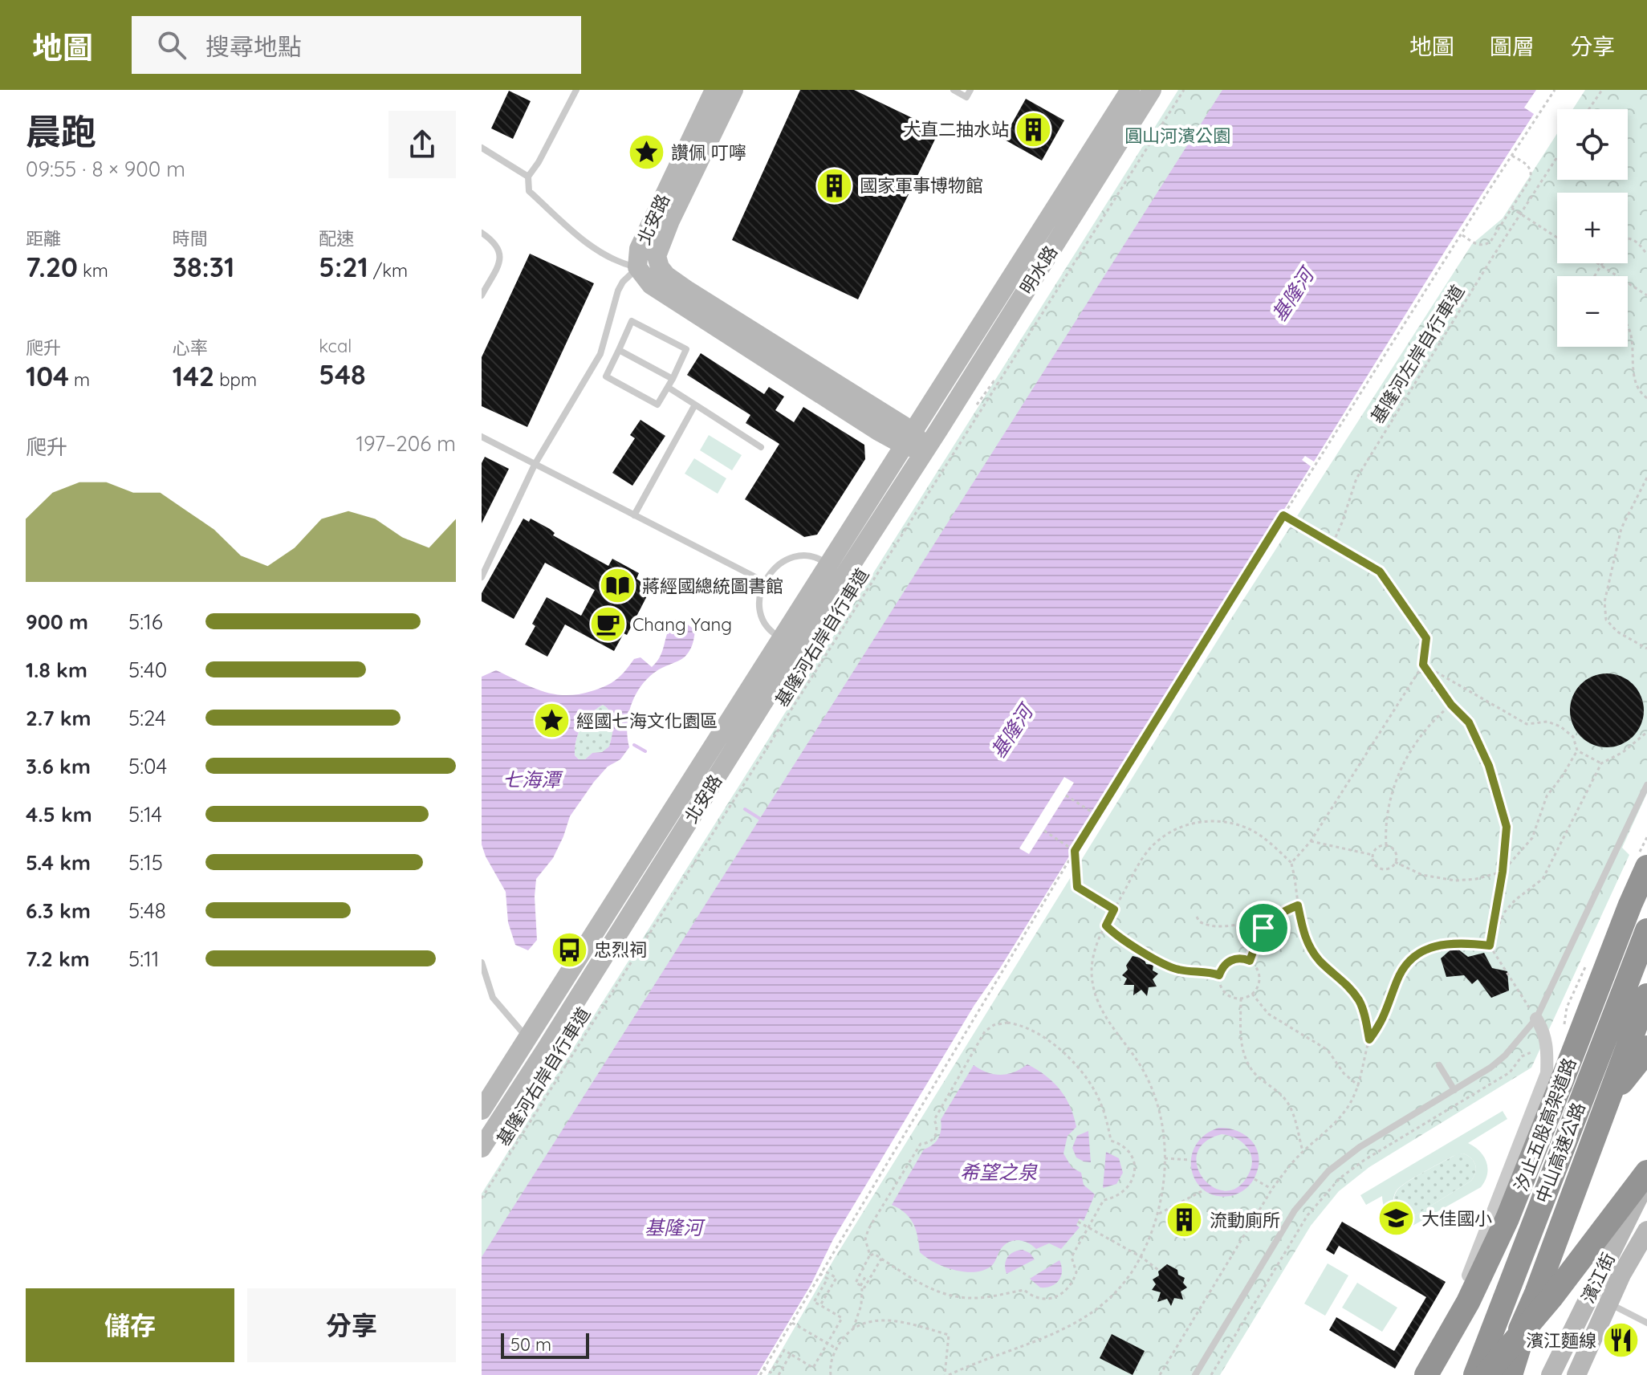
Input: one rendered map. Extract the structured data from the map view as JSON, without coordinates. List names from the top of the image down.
{
  "streets": {
    "highway": ["汐止五股高架道路", "中山高速公路"],
    "main road": ["北安路", "明水路", "濱江街"],
    "path": ["基隆河左岸自行車道", "基隆河右岸自行車道"]
  },
  "crossings": [
    ["北安路", "明水路"]
  ],
  "water": ["基隆河", "七海潭", "希望之泉"],
  "parks": ["圓山河濱公園"],
  "places": {
    "building": ["大直二抽水站", "國家軍事博物館", "流動廁所"],
    "place": ["讚佩 叮嚀", "經國七海文化園區"],
    "library": ["蔣經國總統圖書館"],
    "cafe": ["Chang Yang"],
    "bus stop": ["忠烈祠"],
    "school or university": ["大佳國小"],
    "restaurant": ["濱江麵線"]
  },
  "scale_bar": "50 m",
  "page": {
    "header": "地圖",
    "search": "搜尋地點",
    "nav": ["地圖", "圖層", "分享"],
    "heading": ["晨跑", "09:55 · 8 × 900 m"],
    "map_buttons": ["+", "−"],
    "stats": [
      ["距離", "7.20 km"],
      ["時間", "38:31"],
      ["配速", "5:21 /km"],
      ["爬升", "104 m"],
      ["心率", "142 bpm"],
      ["kcal", "548"]
    ],
    "chart": ["爬升", "197–206 m"],
    "list": [
      {
        "name": "900 m",
        "note": "5:16"
      },
      {
        "name": "1.8 km",
        "note": "5:40"
      },
      {
        "name": "2.7 km",
        "note": "5:24"
      },
      {
        "name": "3.6 km",
        "note": "5:04"
      },
      {
        "name": "4.5 km",
        "note": "5:14"
      },
      {
        "name": "5.4 km",
        "note": "5:15"
      },
      {
        "name": "6.3 km",
        "note": "5:48"
      },
      {
        "name": "7.2 km",
        "note": "5:11"
      }
    ],
    "buttons": ["儲存", "分享"],
    "scale": "50 m"
  }
}
